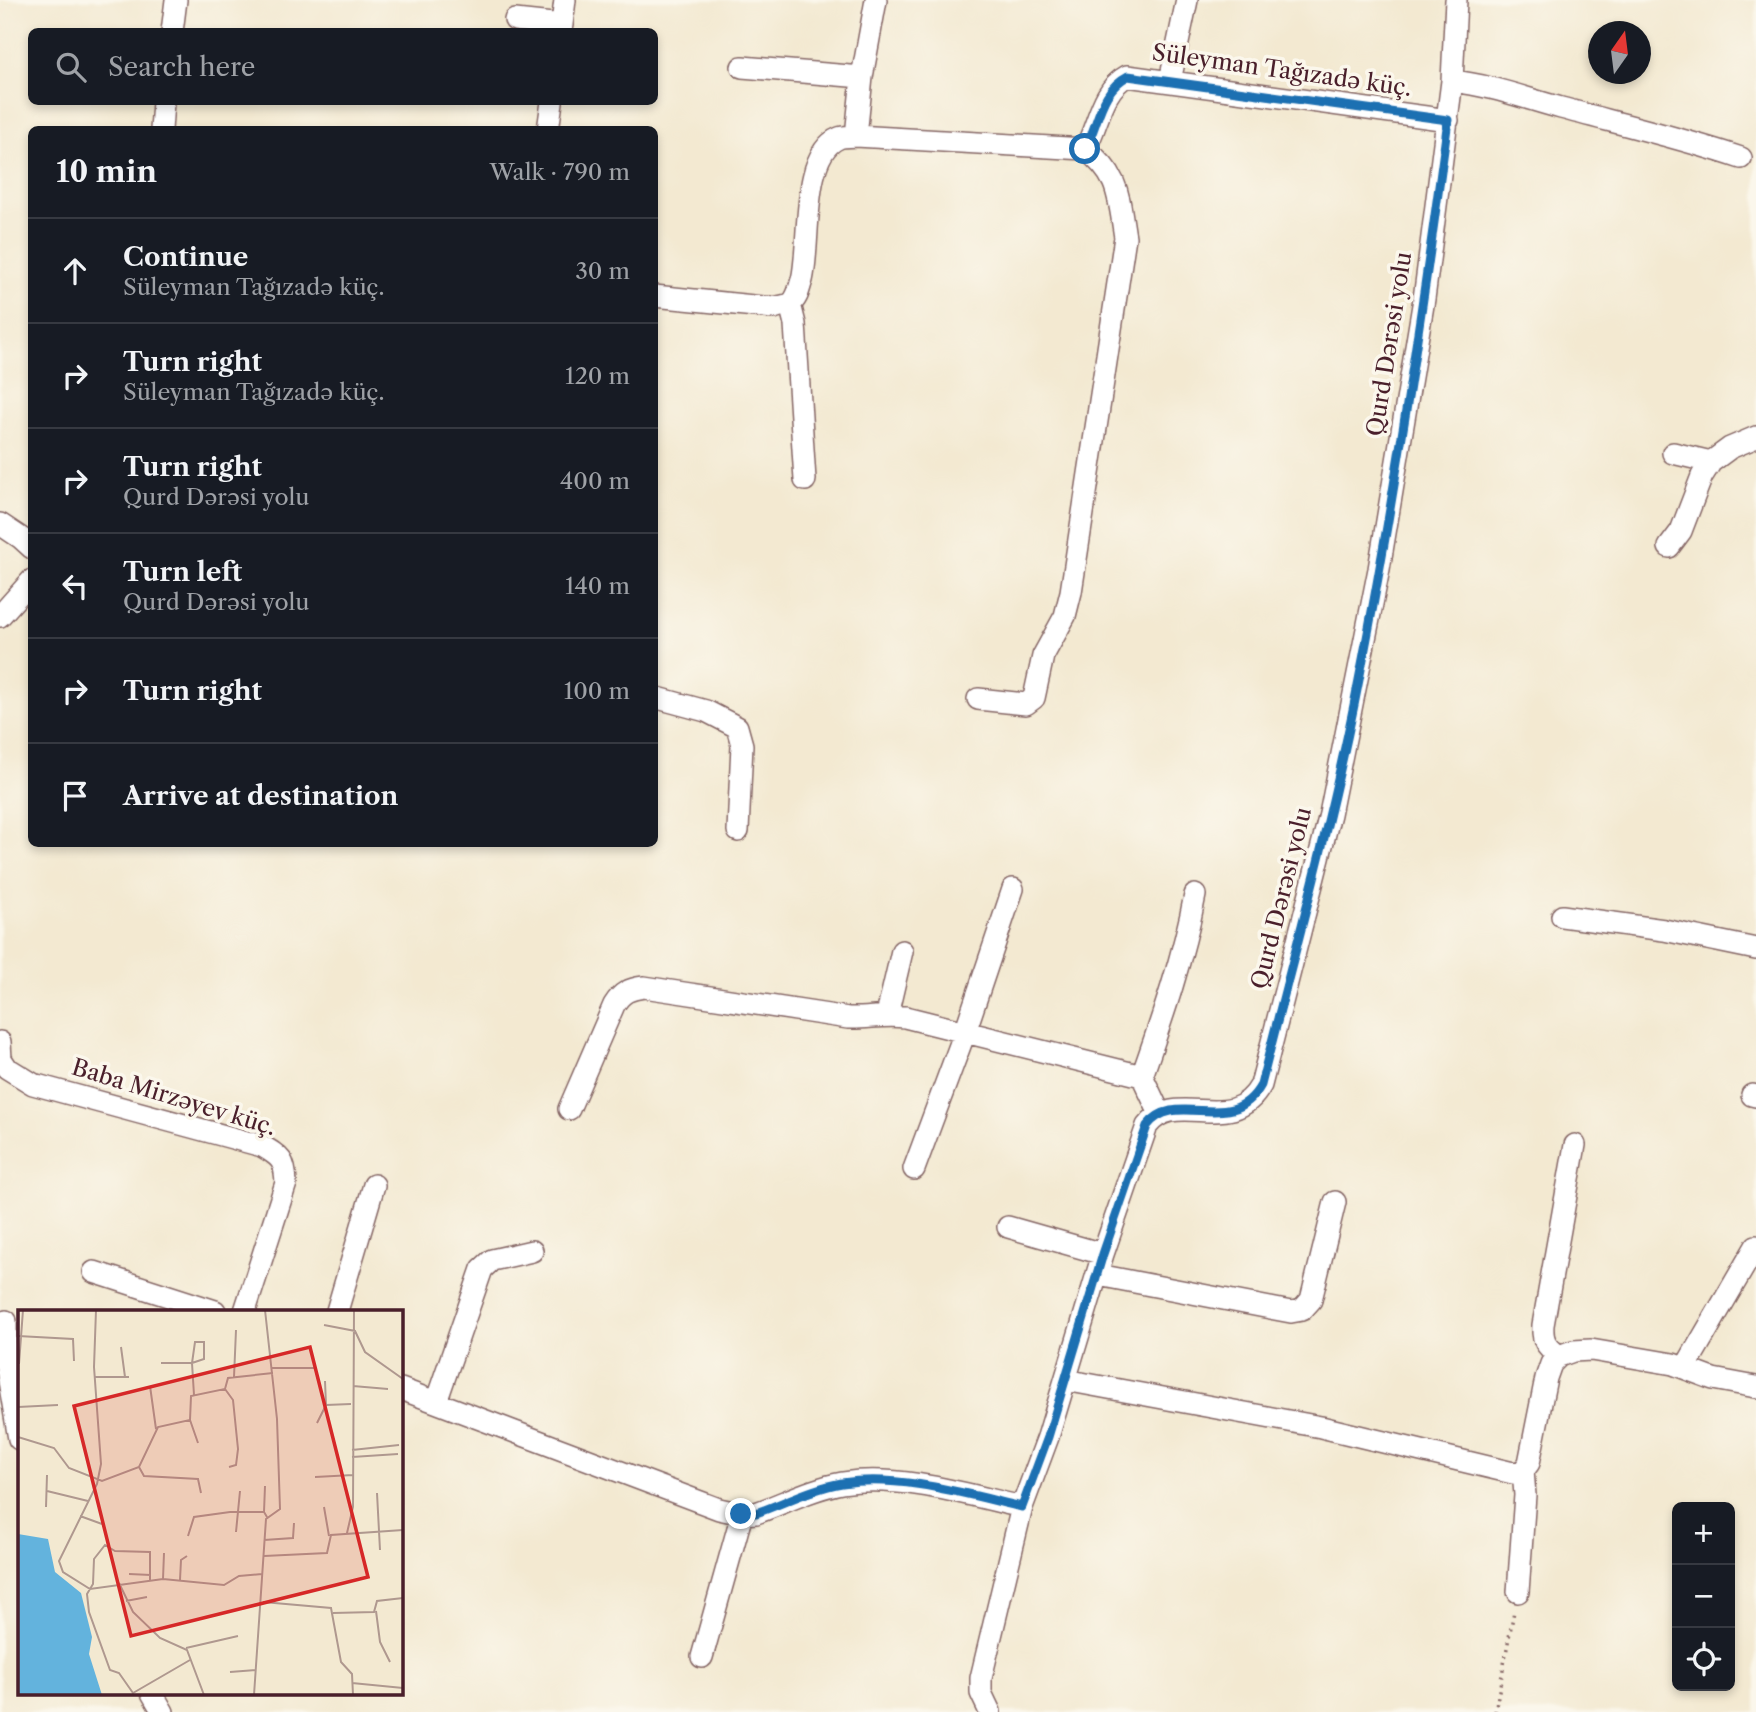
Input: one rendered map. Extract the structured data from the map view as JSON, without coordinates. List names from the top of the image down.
{
  "streets": {
    "street": ["Süleyman Tağızadə küç.", "Qurd Dərəsi yolu", "Baba Mirzəyev küç."]
  },
  "crossings": [
    ["Süleyman Tağızadə küç.", "Qurd Dərəsi yolu"]
  ],
  "north": "top",
  "page": {
    "search": "Search here",
    "heading": ["10 min", "Walk · 790 m"],
    "list": [
      ["Continue", "Süleyman Tağızadə küç.", "30 m"],
      ["Turn right", "Süleyman Tağızadə küç.", "120 m"],
      ["Turn right", "Qurd Dərəsi yolu", "400 m"],
      ["Turn left", "Qurd Dərəsi yolu", "140 m"],
      ["Turn right", "100 m"],
      "Arrive at destination"
    ],
    "map_buttons": ["+", "−"]
  }
}
